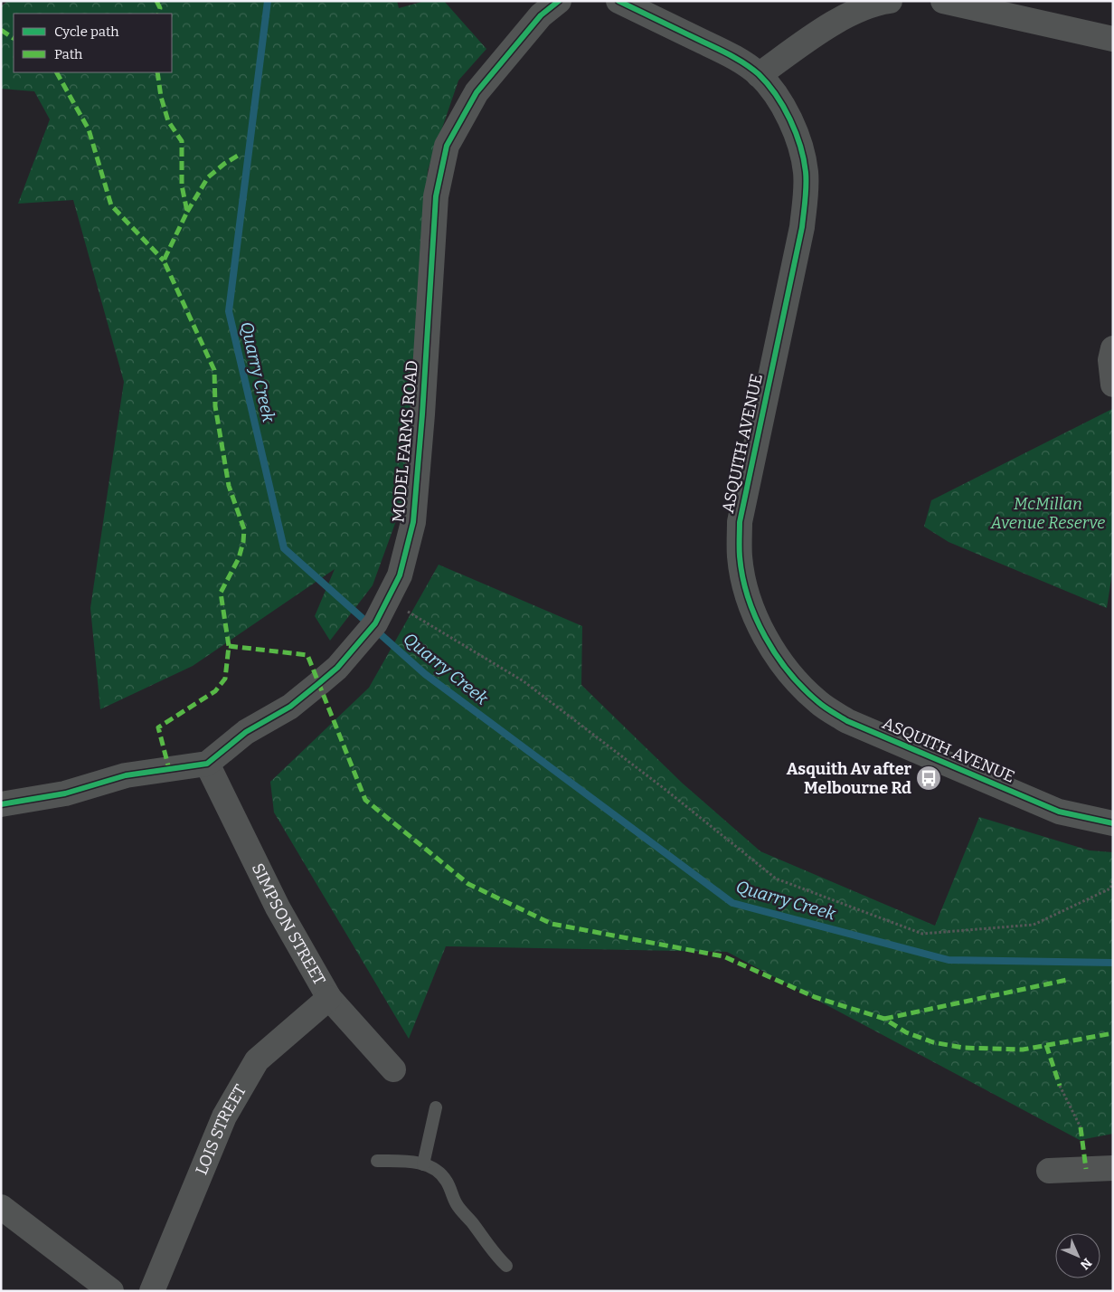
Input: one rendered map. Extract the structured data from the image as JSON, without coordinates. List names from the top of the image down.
{
  "streets": {
    "street": [
      "MODEL FARMS ROAD",
      "ASQUITH AVENUE",
      "SIMPSON STREET",
      "LOIS STREET"
    ]
  },
  "crossings": [
    ["MODEL FARMS ROAD", "SIMPSON STREET"],
    ["SIMPSON STREET", "LOIS STREET"]
  ],
  "water": ["Quarry Creek"],
  "parks": ["McMillan Avenue Reserve"],
  "places": {
    "bus stop": ["Asquith Av after Melbourne Rd"]
  },
  "legend": ["Cycle path", "Path"],
  "north": "bottom right"
}
